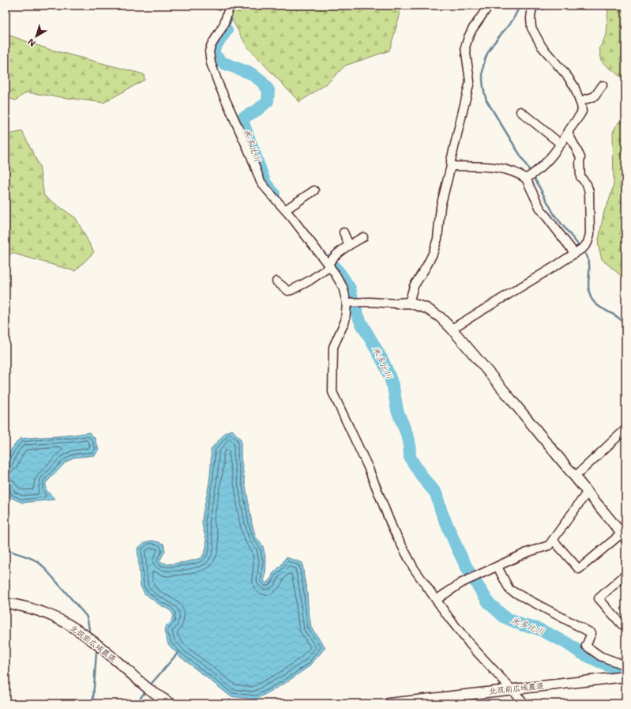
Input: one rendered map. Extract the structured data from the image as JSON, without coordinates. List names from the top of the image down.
{
  "streets": {
    "street": ["北筑前広域農道"]
  },
  "water": ["米多比川"],
  "north": "bottom left"
}
